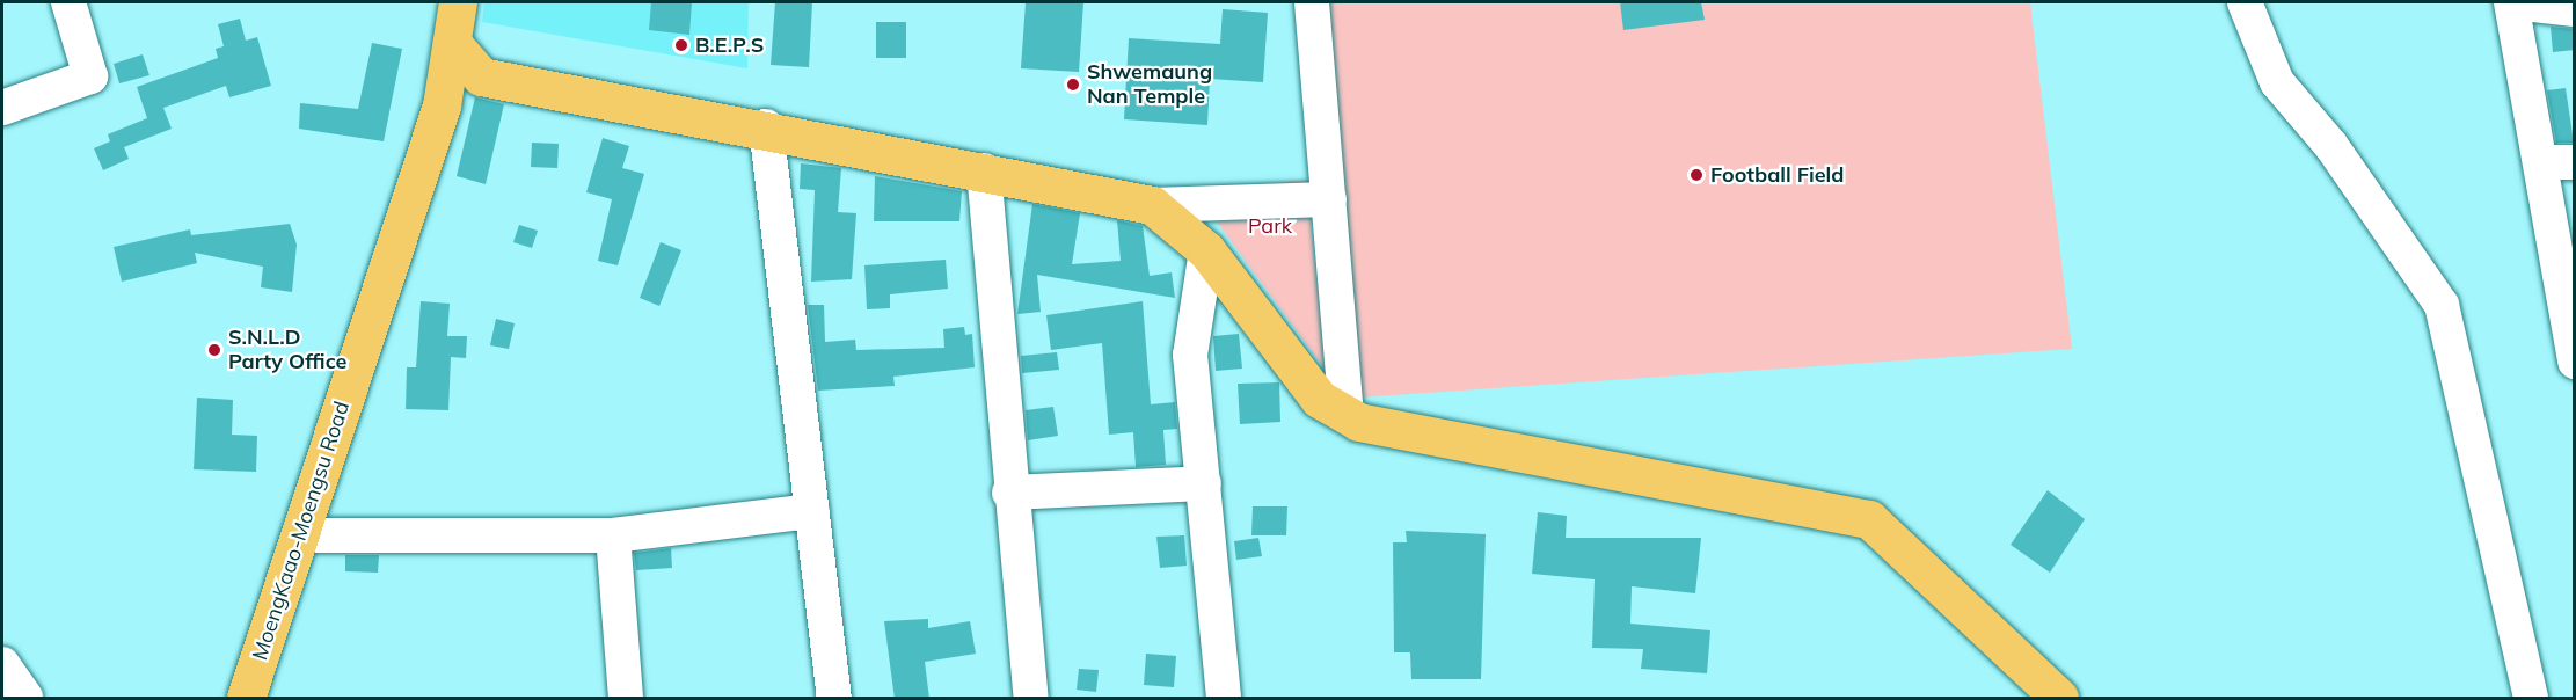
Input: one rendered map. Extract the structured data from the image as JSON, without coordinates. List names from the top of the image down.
{
  "streets": {
    "main road": ["MoengKaao-Moengsu Road"]
  },
  "parks": ["Park"],
  "places": [
    "B.E.P.S",
    "Shwemaung Nan Temple",
    "Football Field",
    "S.N.L.D Party Office"
  ]
}
